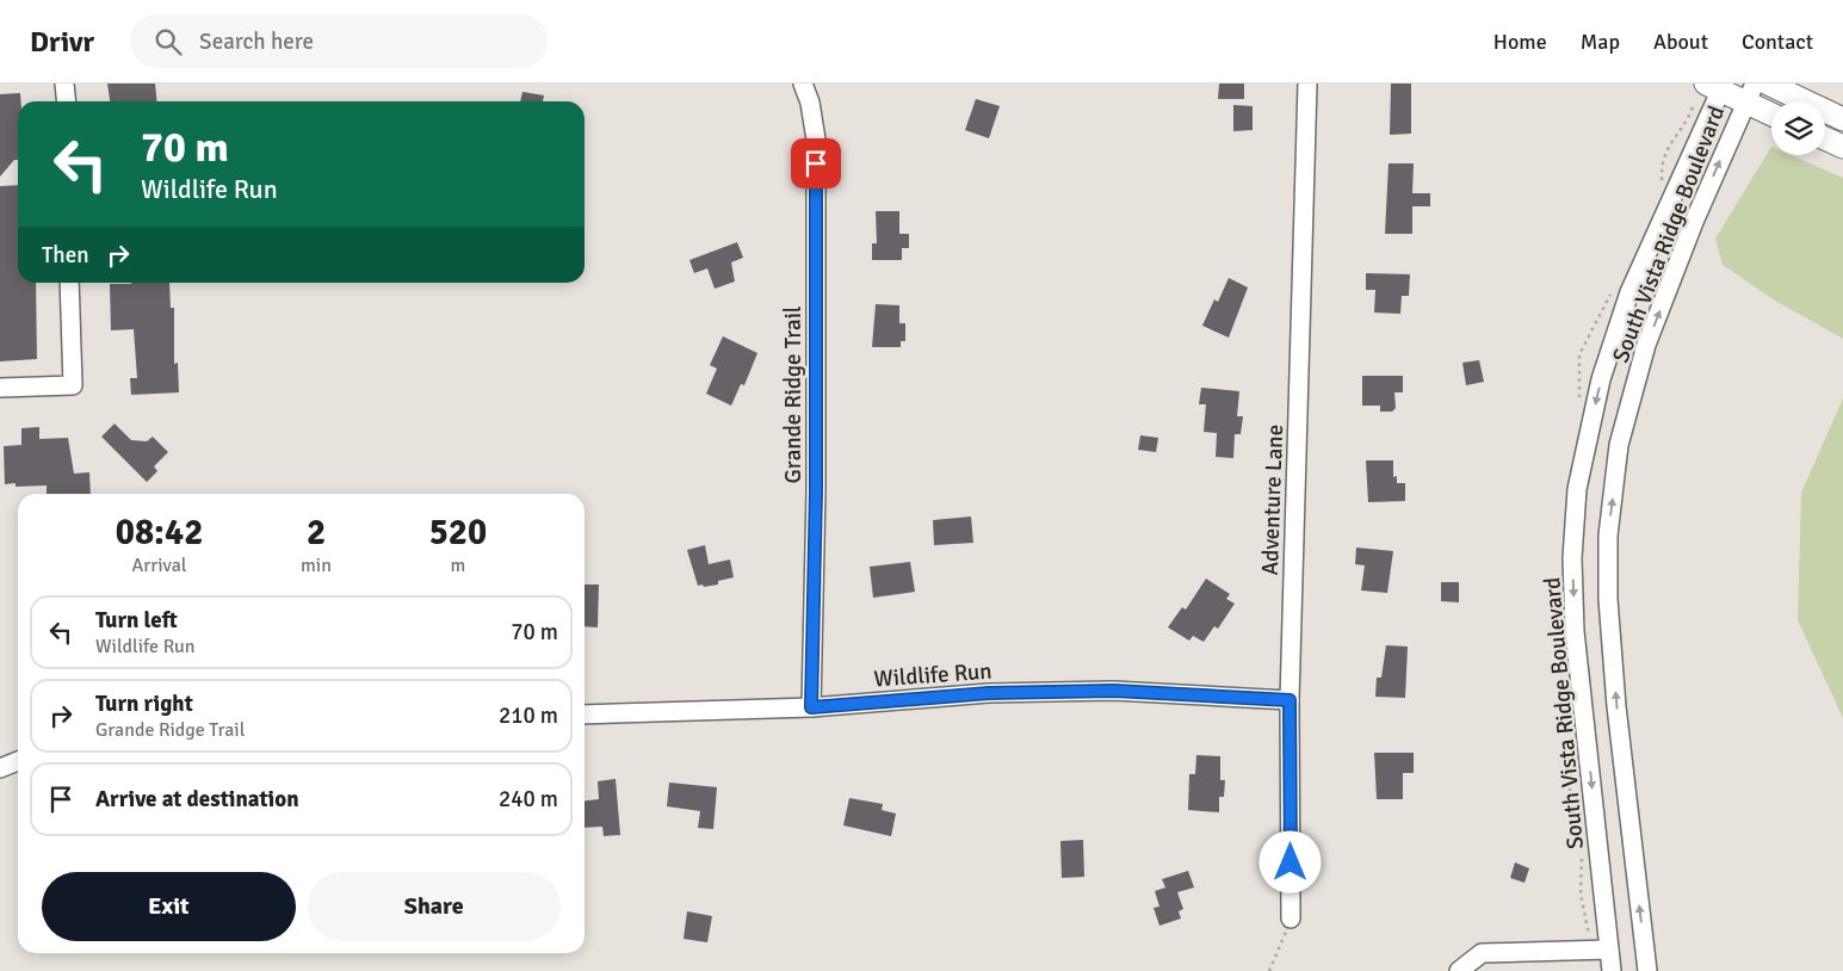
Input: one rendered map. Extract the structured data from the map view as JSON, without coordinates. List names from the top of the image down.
{
  "streets": {
    "street": [
      "South Vista Ridge Boulevard",
      "Grande Ridge Trail",
      "Adventure Lane",
      "Wildlife Run"
    ]
  },
  "crossings": [
    ["Grande Ridge Trail", "Wildlife Run"],
    ["Adventure Lane", "Wildlife Run"]
  ],
  "page": {
    "header": "Drivr",
    "search": "Search here",
    "nav": [
      "Home",
      "Map",
      "About",
      "Contact"
    ],
    "turn": ["70 m", "Wildlife Run"],
    "then": "Then",
    "eta": [
      "08:42",
      "Arrival",
      "2",
      "min",
      "520",
      "m"
    ],
    "list": [
      {
        "name": "Turn left",
        "note": "Wildlife Run",
        "value": "70 m"
      },
      {
        "name": "Turn right",
        "note": "Grande Ridge Trail",
        "value": "210 m"
      },
      {
        "name": "Arrive at destination",
        "value": "240 m"
      }
    ],
    "buttons": ["Exit", "Share"]
  }
}
